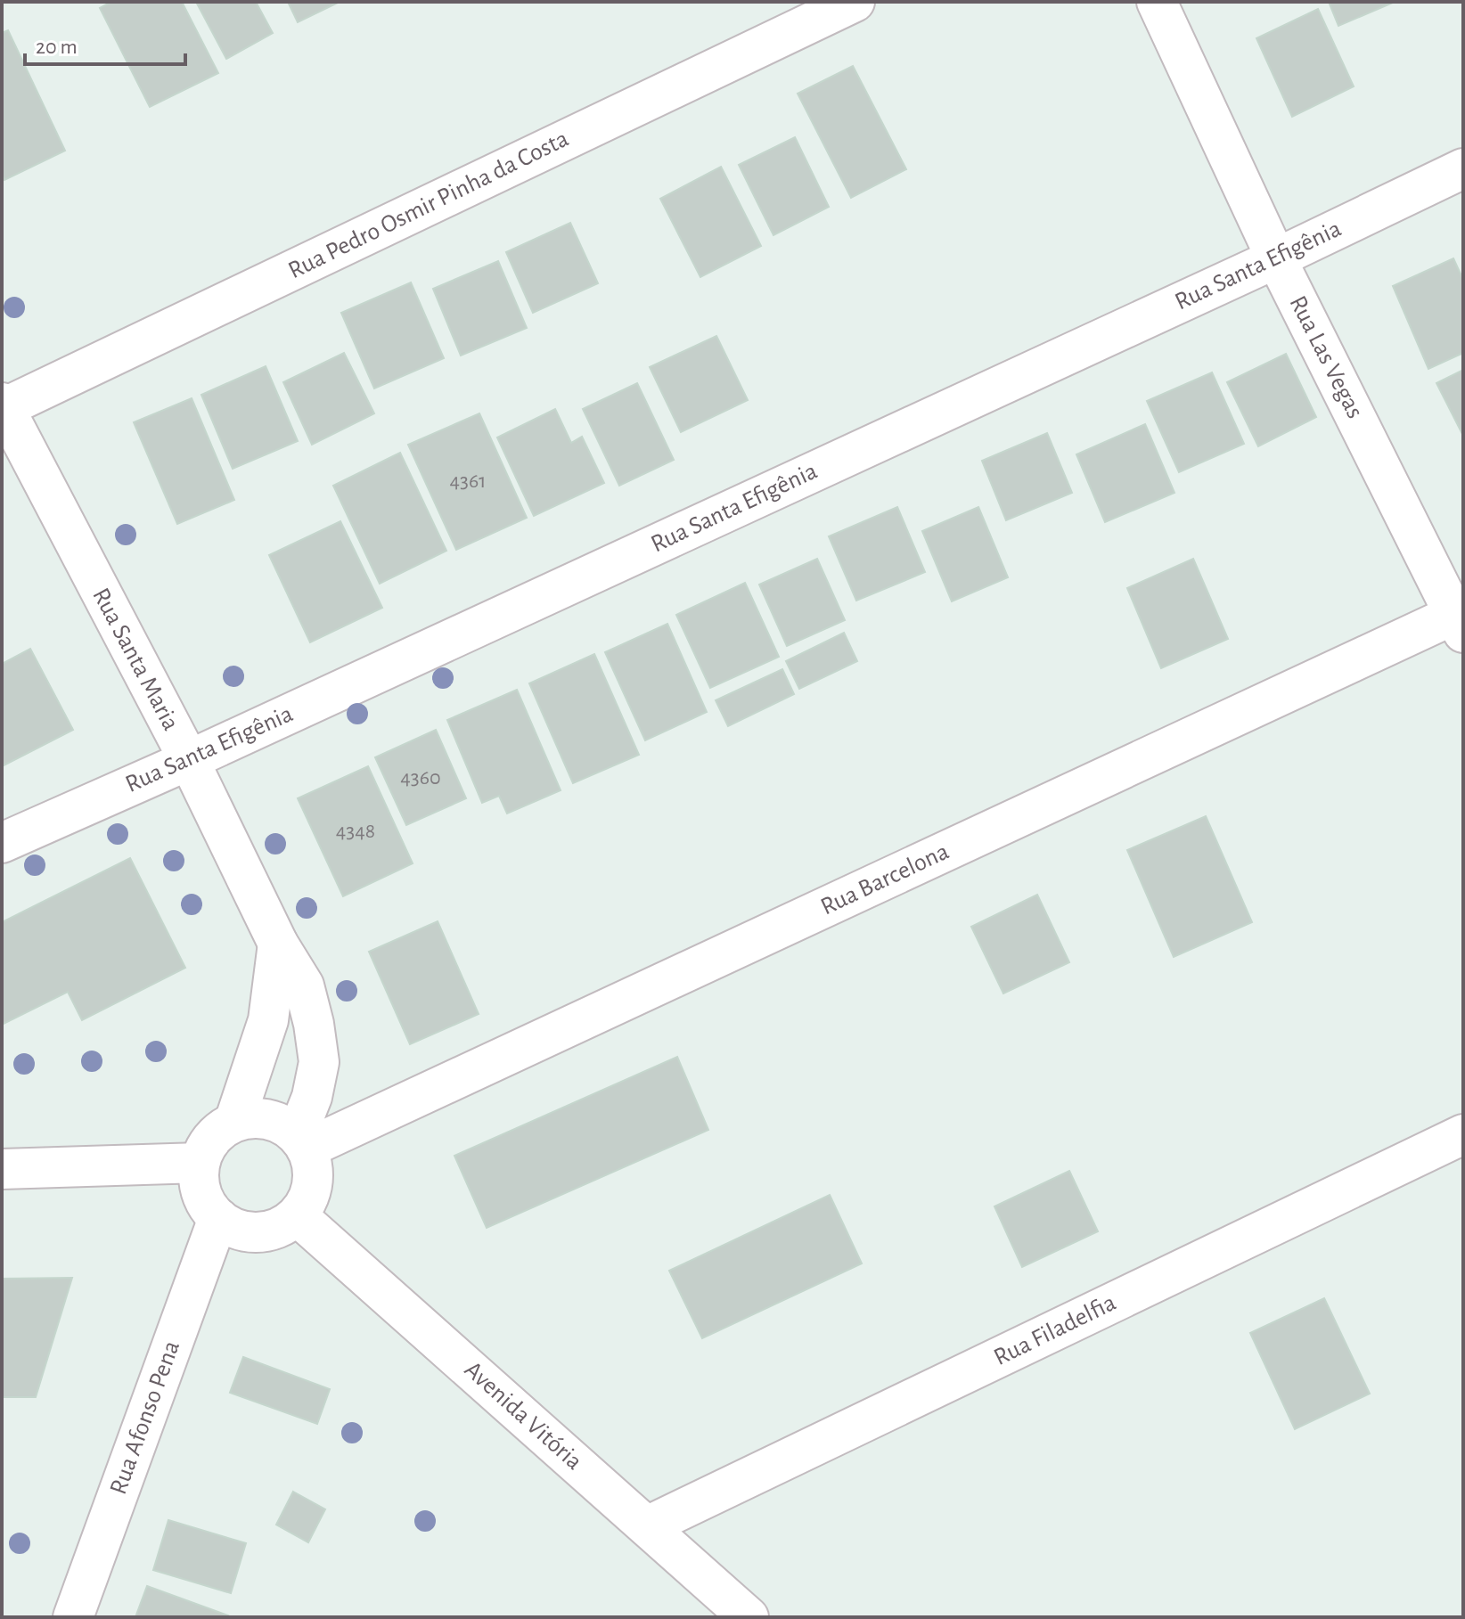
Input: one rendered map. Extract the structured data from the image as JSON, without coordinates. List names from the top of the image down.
{
  "streets": {
    "street": [
      "Rua Pedro Osmir Pinha da Costa",
      "Rua Santa Efigênia",
      "Rua Las Vegas",
      "Rua Santa Maria",
      "Rua Barcelona",
      "Rua Filadelfia",
      "Avenida Vitória",
      "Rua Afonso Pena"
    ]
  },
  "crossings": [
    ["Rua Pedro Osmir Pinha da Costa", "Rua Santa Maria"],
    ["Rua Santa Efigênia", "Rua Las Vegas"],
    ["Rua Santa Efigênia", "Rua Santa Maria"],
    ["Rua Las Vegas", "Rua Barcelona"],
    ["Rua Santa Maria", "Rua Barcelona"],
    ["Rua Santa Maria", "Avenida Vitória"],
    ["Rua Santa Maria", "Rua Afonso Pena"],
    ["Rua Barcelona", "Avenida Vitória"],
    ["Rua Barcelona", "Rua Afonso Pena"],
    ["Rua Filadelfia", "Avenida Vitória"],
    ["Avenida Vitória", "Rua Afonso Pena"]
  ],
  "house_numbers": ["4361", "4360", "4348"],
  "scale_bar": "20 m"
}
